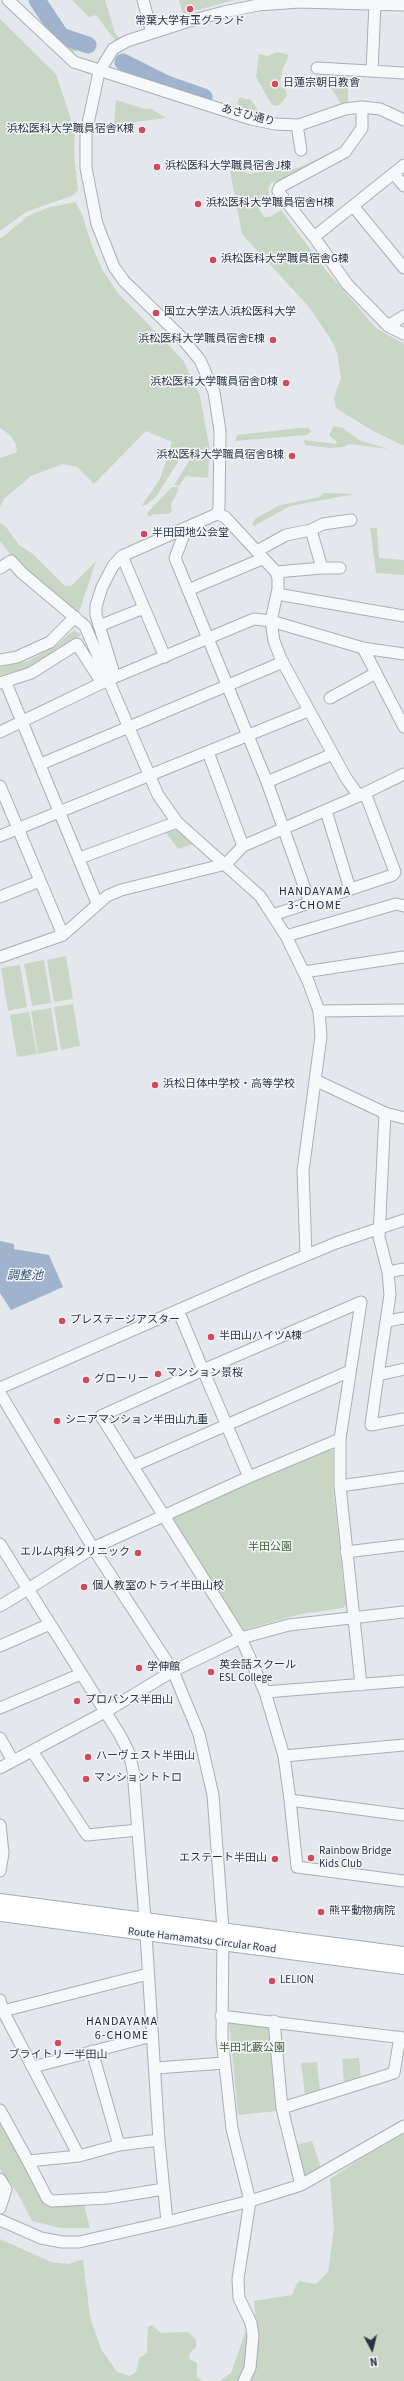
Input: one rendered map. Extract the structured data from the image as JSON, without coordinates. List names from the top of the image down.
{
  "streets": {
    "main road": ["Route Hamamatsu Circular Road"],
    "street": ["あさひ通り"]
  },
  "districts": ["HANDAYAMA 3-CHOME", "HANDAYAMA 6-CHOME"],
  "water": ["調整池"],
  "parks": ["半田公園", "半田北藪公園"],
  "places": [
    "常葉大学有玉グランド",
    "日蓮宗朝日教會",
    "浜松医科大学職員宿舎K棟",
    "浜松医科大学職員宿舎J棟",
    "浜松医科大学職員宿舎H棟",
    "浜松医科大学職員宿舎G棟",
    "国立大学法人浜松医科大学",
    "浜松医科大学職員宿舎E棟",
    "浜松医科大学職員宿舎D棟",
    "浜松医科大学職員宿舎B棟",
    "半田団地公会堂",
    "浜松日体中学校・高等学校",
    "プレステージアスター",
    "半田山ハイツA棟",
    "マンション景桜",
    "グローリー",
    "シニアマンション半田山九重",
    "エルム内科クリニック",
    "個人教室のトライ半田山校",
    "学伸館",
    "英会話スクール ESL College",
    "プロバンス半田山",
    "ハーヴェスト半田山",
    "マンショントトロ",
    "Rainbow Bridge Kids Club",
    "エステート半田山",
    "熊平動物病院",
    "LELION",
    "ブライトリー半田山"
  ],
  "north": "bottom"
}
